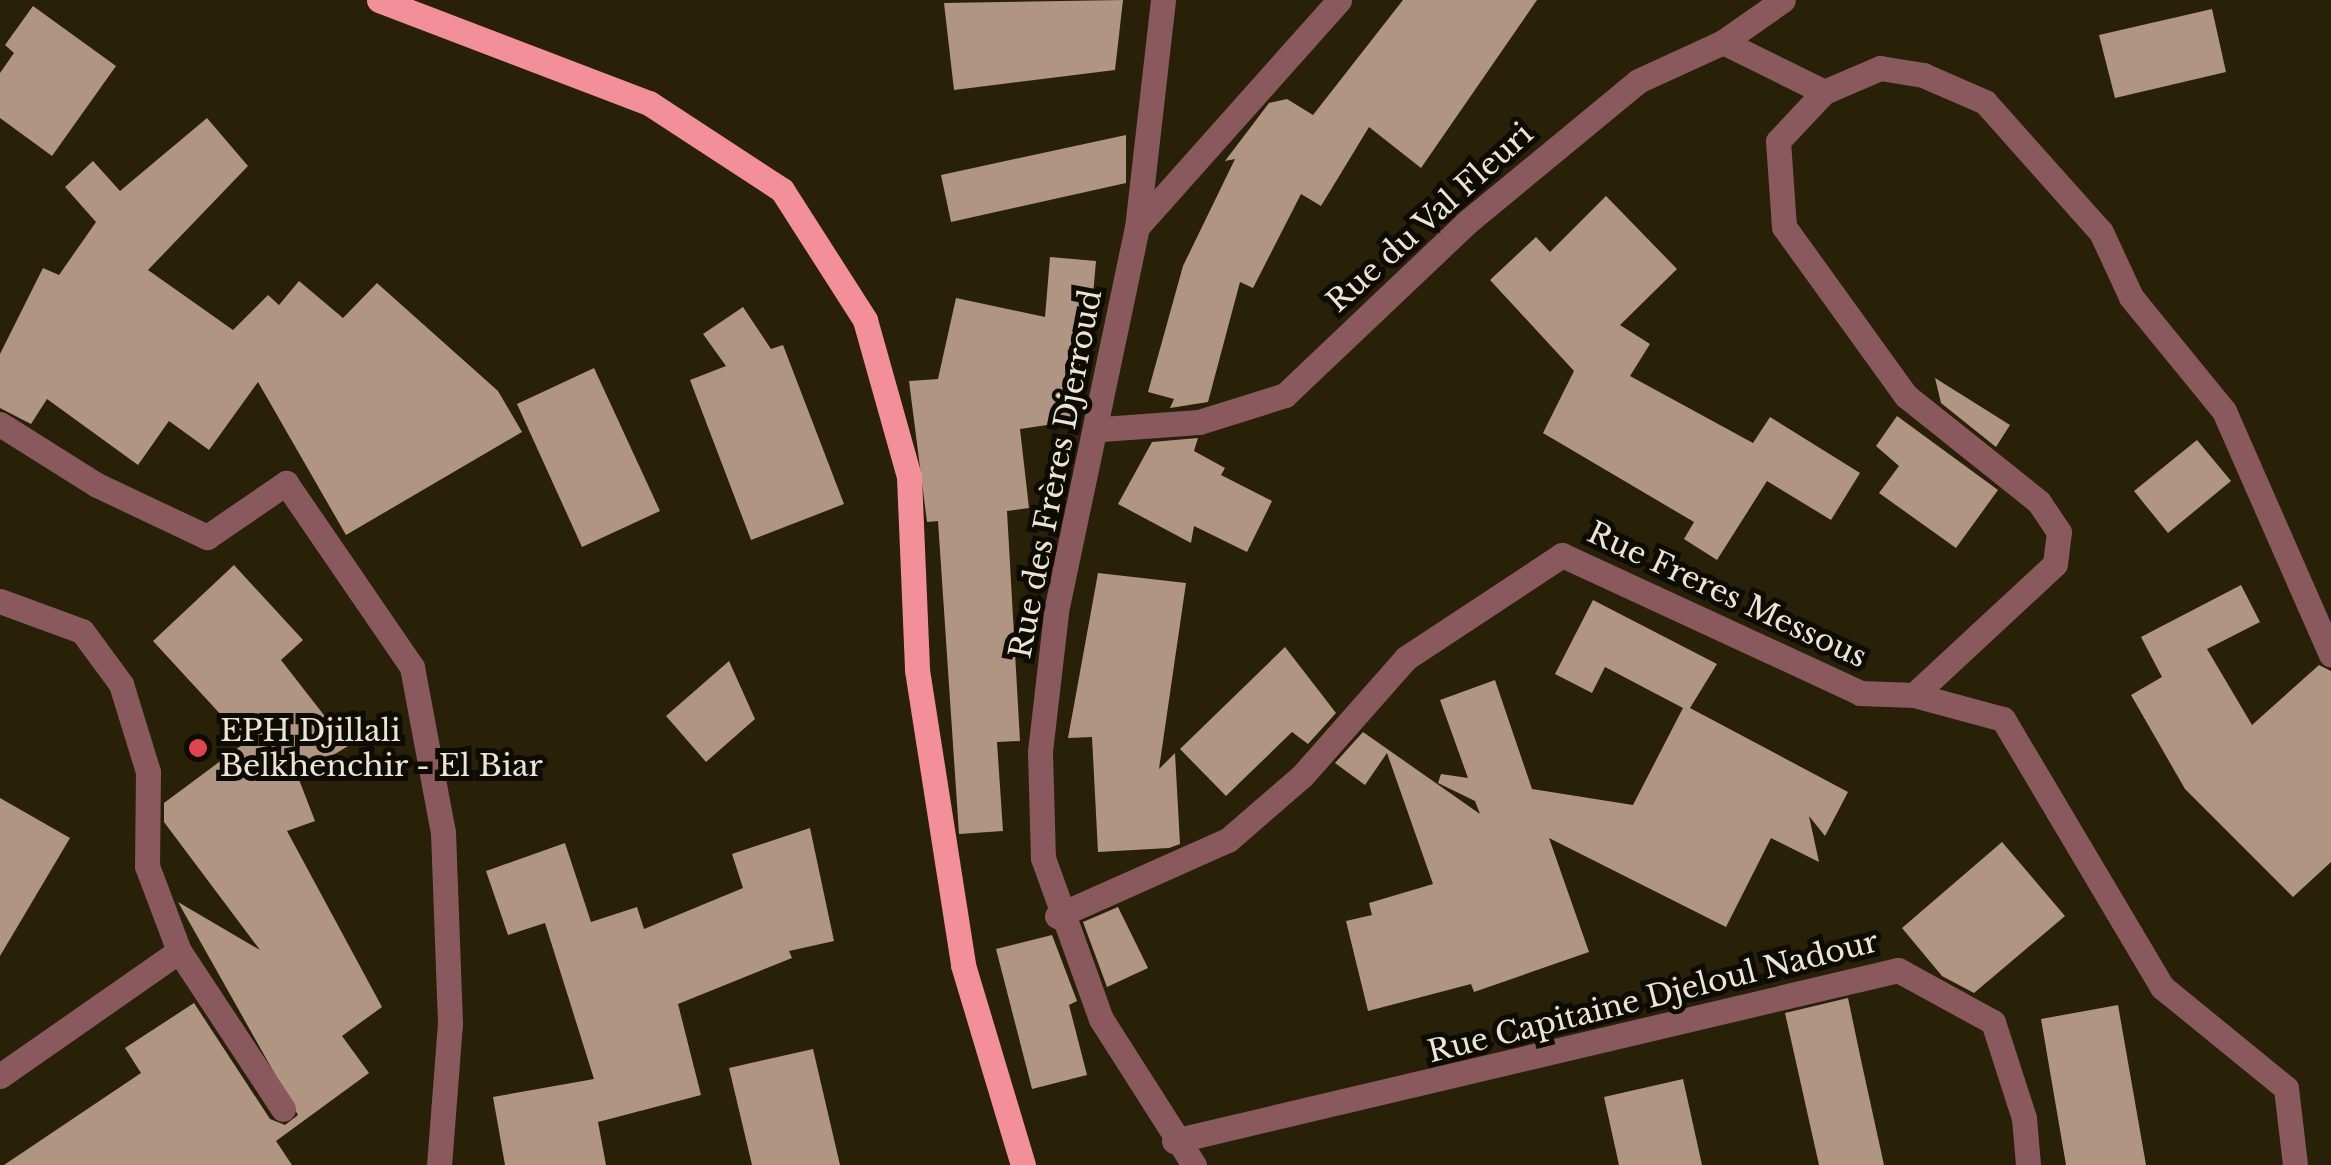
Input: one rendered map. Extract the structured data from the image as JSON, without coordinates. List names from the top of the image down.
{
  "streets": {
    "street": [
      "Rue du Val Fleuri",
      "Rue des Frères Djerroud",
      "Rue Freres Messous",
      "Rue Capitaine Djeloul Nadour"
    ]
  },
  "crossings": [
    ["Rue du Val Fleuri", "Rue des Frères Djerroud"],
    ["Rue des Frères Djerroud", "Rue Freres Messous"],
    ["Rue des Frères Djerroud", "Rue Capitaine Djeloul Nadour"]
  ],
  "places": ["EPH Djillali Belkhenchir - El Biar"]
}
